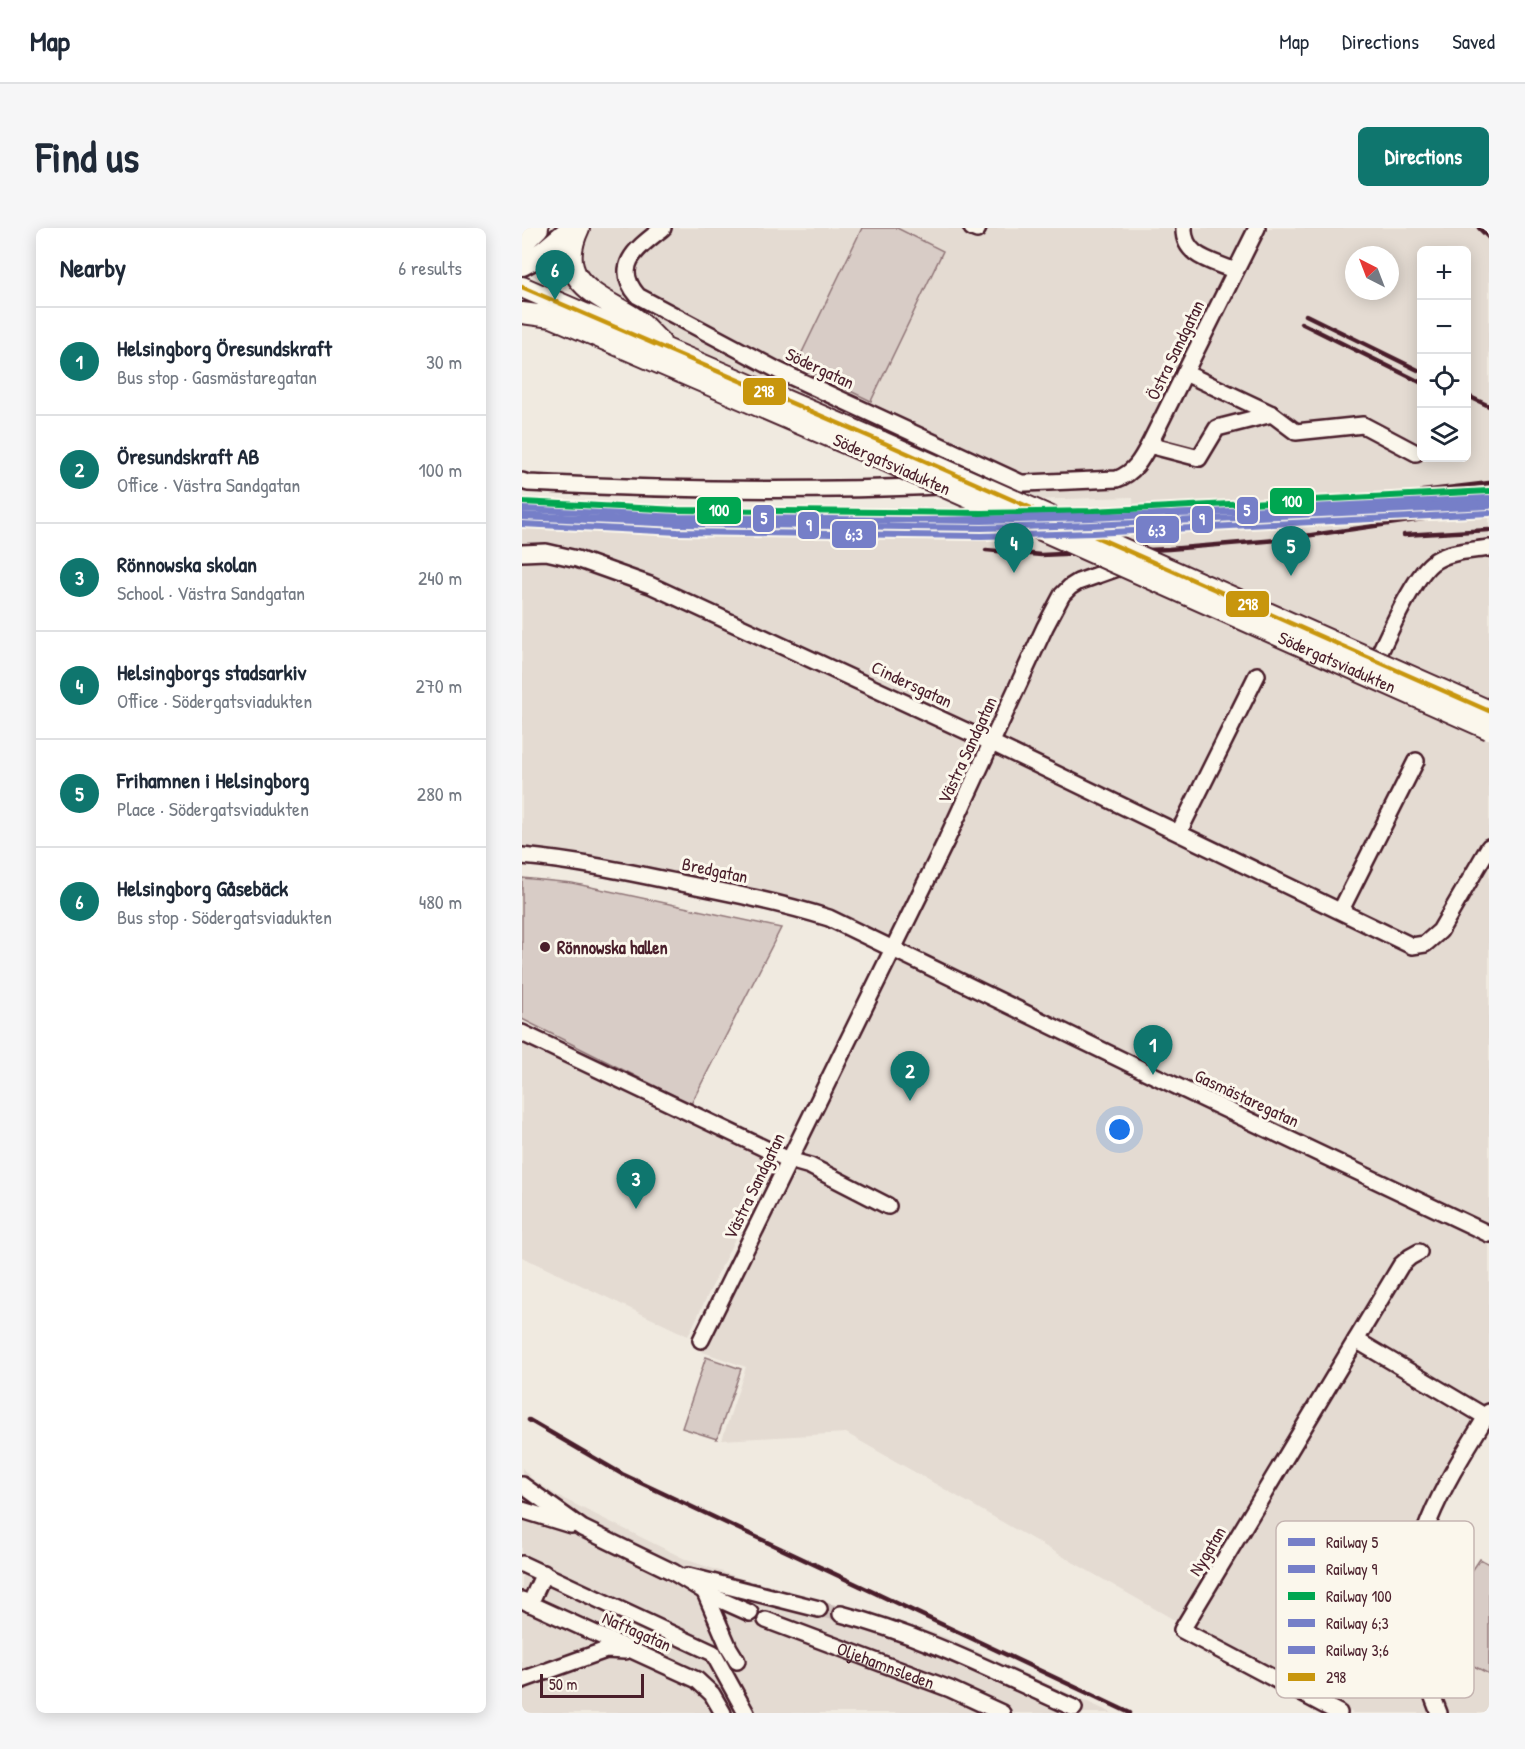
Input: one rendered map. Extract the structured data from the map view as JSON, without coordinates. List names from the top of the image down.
{
  "streets": {
    "main road": ["Södergatsviadukten"],
    "street": [
      "Östra Sandgatan",
      "Södergatan",
      "Cindersgatan",
      "Västra Sandgatan",
      "Bredgatan",
      "Gasmästaregatan",
      "Nygatan",
      "Naftagatan",
      "Oljehamnsleden"
    ]
  },
  "crossings": [
    ["Östra Sandgatan", "Södergatan"],
    ["Cindersgatan", "Västra Sandgatan"],
    ["Västra Sandgatan", "Bredgatan"],
    ["Västra Sandgatan", "Gasmästaregatan"],
    ["Bredgatan", "Gasmästaregatan"]
  ],
  "places": ["Rönnowska hallen"],
  "lines": [
    "transit line 298",
    "rail line 100",
    "rail line 5",
    "rail line 3;6",
    "rail line 9",
    "rail line 6;3"
  ],
  "legend": [
    "Railway 5",
    "Railway 9",
    "Railway 100",
    "Railway 6;3",
    "Railway 3;6",
    "298"
  ],
  "scale_bar": "50 m",
  "north": "top left",
  "page": {
    "header": "Map",
    "nav": ["Map", "Directions", "Saved"],
    "buttons": "Directions",
    "title": "Find us",
    "heading": ["Nearby", "6 results"],
    "map_buttons": ["+", "−"],
    "pins": [
      "6",
      "4",
      "5",
      "1",
      "2",
      "3"
    ],
    "list": [
      {
        "mark": "1",
        "name": "Helsingborg Öresundskraft",
        "note": "Bus stop · Gasmästaregatan",
        "value": "30 m"
      },
      {
        "mark": "2",
        "name": "Öresundskraft AB",
        "note": "Office · Västra Sandgatan",
        "value": "100 m"
      },
      {
        "mark": "3",
        "name": "Rönnowska skolan",
        "note": "School · Västra Sandgatan",
        "value": "240 m"
      },
      {
        "mark": "4",
        "name": "Helsingborgs stadsarkiv",
        "note": "Office · Södergatsviadukten",
        "value": "270 m"
      },
      {
        "mark": "5",
        "name": "Frihamnen i Helsingborg",
        "note": "Place · Södergatsviadukten",
        "value": "280 m"
      },
      {
        "mark": "6",
        "name": "Helsingborg Gåsebäck",
        "note": "Bus stop · Södergatsviadukten",
        "value": "480 m"
      }
    ],
    "scale": "50 m"
  }
}
